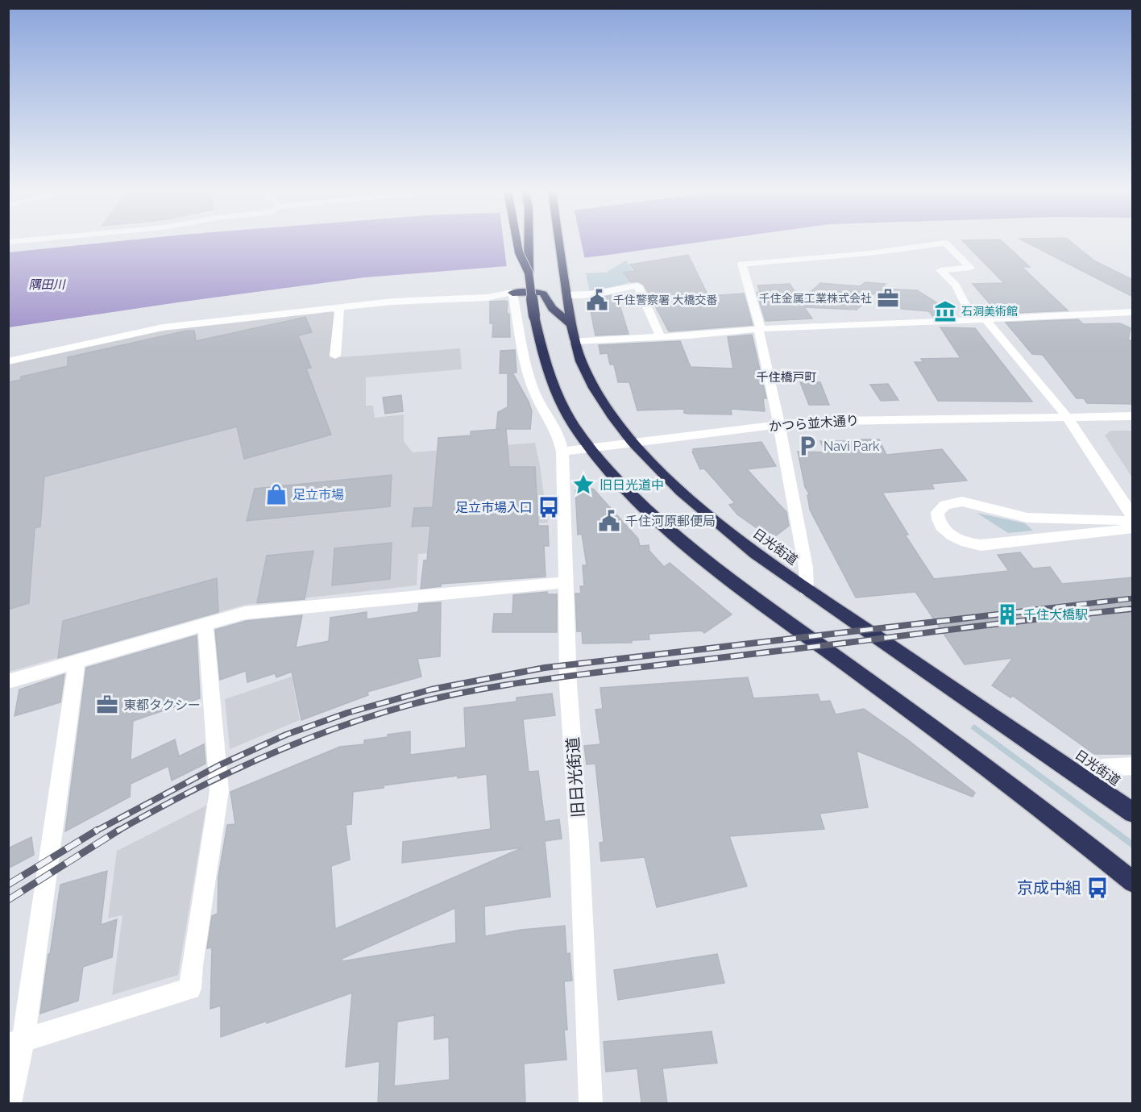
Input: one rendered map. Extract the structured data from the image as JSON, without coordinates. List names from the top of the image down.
{
  "streets": {
    "highway": ["日光街道"],
    "street": ["かつら並木通り", "旧日光街道"]
  },
  "crossings": [
    ["かつら並木通り", "日光街道"],
    ["かつら並木通り", "旧日光街道"]
  ],
  "districts": ["千住橋戸町"],
  "water": ["隅田川"],
  "places": {
    "office": ["千住金属工業株式会社", "東都タクシー"],
    "public building": ["千住警察署 大橋交番", "千住河原郵便局"],
    "museum": ["石洞美術館"],
    "parking": ["Navi Park"],
    "place": ["旧日光道中"],
    "shop": ["足立市場"],
    "bus stop": ["足立市場入口", "京成中組"],
    "building": ["千住大橋駅"]
  }
}
